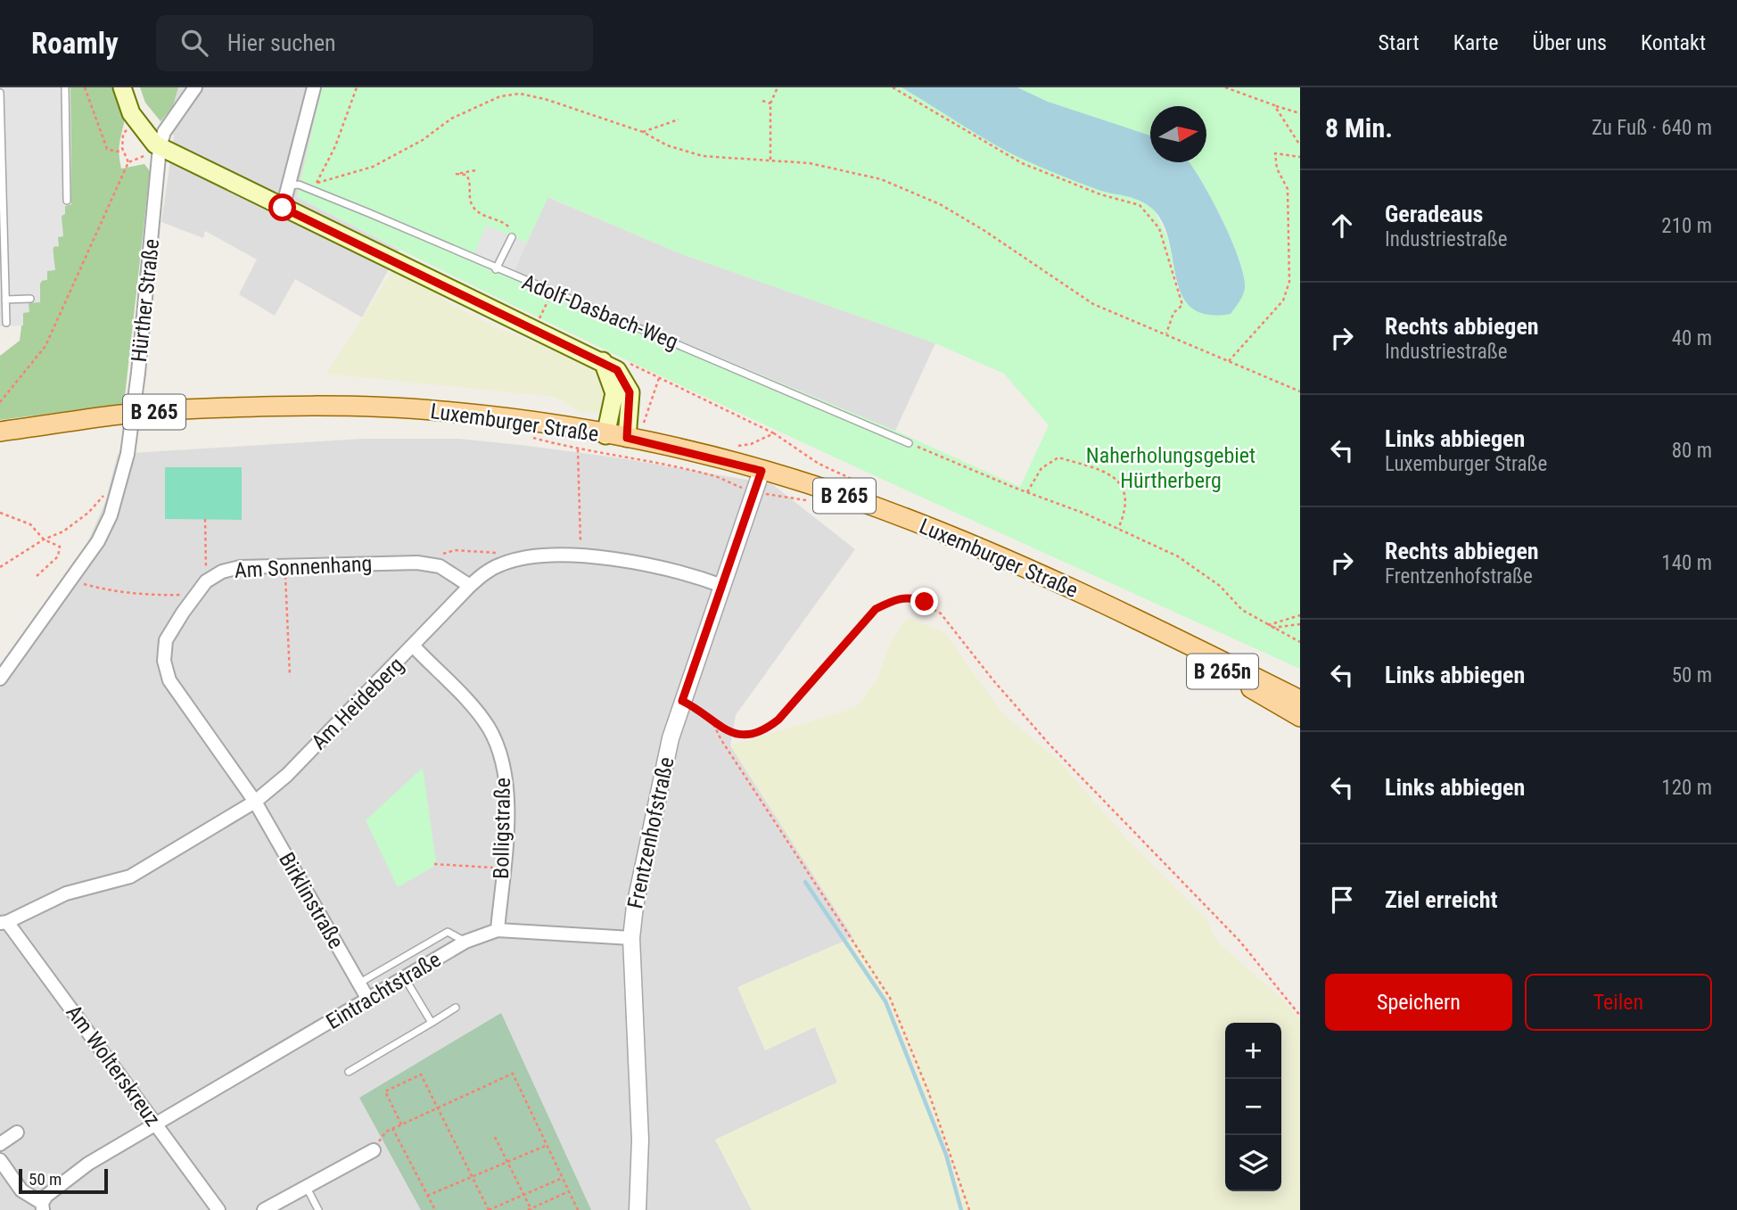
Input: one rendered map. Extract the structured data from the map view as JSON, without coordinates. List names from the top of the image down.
{
  "streets": {
    "main road": ["B 265", "Luxemburger Straße", "B 265n"],
    "street": [
      "Hürther Straße",
      "Am Sonnenhang",
      "Am Heideberg",
      "Bolligstraße",
      "Frentzenhofstraße",
      "Birklinstraße",
      "Eintrachtstraße",
      "Am Wolterskreuz"
    ],
    "lane": ["Adolf-Dasbach-Weg"]
  },
  "crossings": [
    ["Luxemburger Straße", "B 265n"],
    ["Luxemburger Straße", "Frentzenhofstraße"],
    ["Am Sonnenhang", "Am Heideberg"],
    ["Am Sonnenhang", "Birklinstraße"],
    ["Am Heideberg", "Bolligstraße"],
    ["Am Heideberg", "Frentzenhofstraße"],
    ["Am Heideberg", "Birklinstraße"],
    ["Am Heideberg", "Am Wolterskreuz"],
    ["Bolligstraße", "Eintrachtstraße"],
    ["Frentzenhofstraße", "Eintrachtstraße"],
    ["Birklinstraße", "Eintrachtstraße"],
    ["Eintrachtstraße", "Am Wolterskreuz"]
  ],
  "parks": ["Naherholungsgebiet Hürtherberg"],
  "scale_bar": "50 m",
  "north": "right",
  "page": {
    "header": "Roamly",
    "search": "Hier suchen",
    "nav": [
      "Start",
      "Karte",
      "Über uns",
      "Kontakt"
    ],
    "heading": ["8 Min.", "Zu Fuß · 640 m"],
    "list": [
      ["Geradeaus", "Industriestraße", "210 m"],
      ["Rechts abbiegen", "Industriestraße", "40 m"],
      ["Links abbiegen", "Luxemburger Straße", "80 m"],
      ["Rechts abbiegen", "Frentzenhofstraße", "140 m"],
      ["Links abbiegen", "50 m"],
      ["Links abbiegen", "120 m"],
      "Ziel erreicht"
    ],
    "buttons": ["Speichern", "Teilen"],
    "map_buttons": ["+", "−"],
    "scale": "50 m"
  }
}
